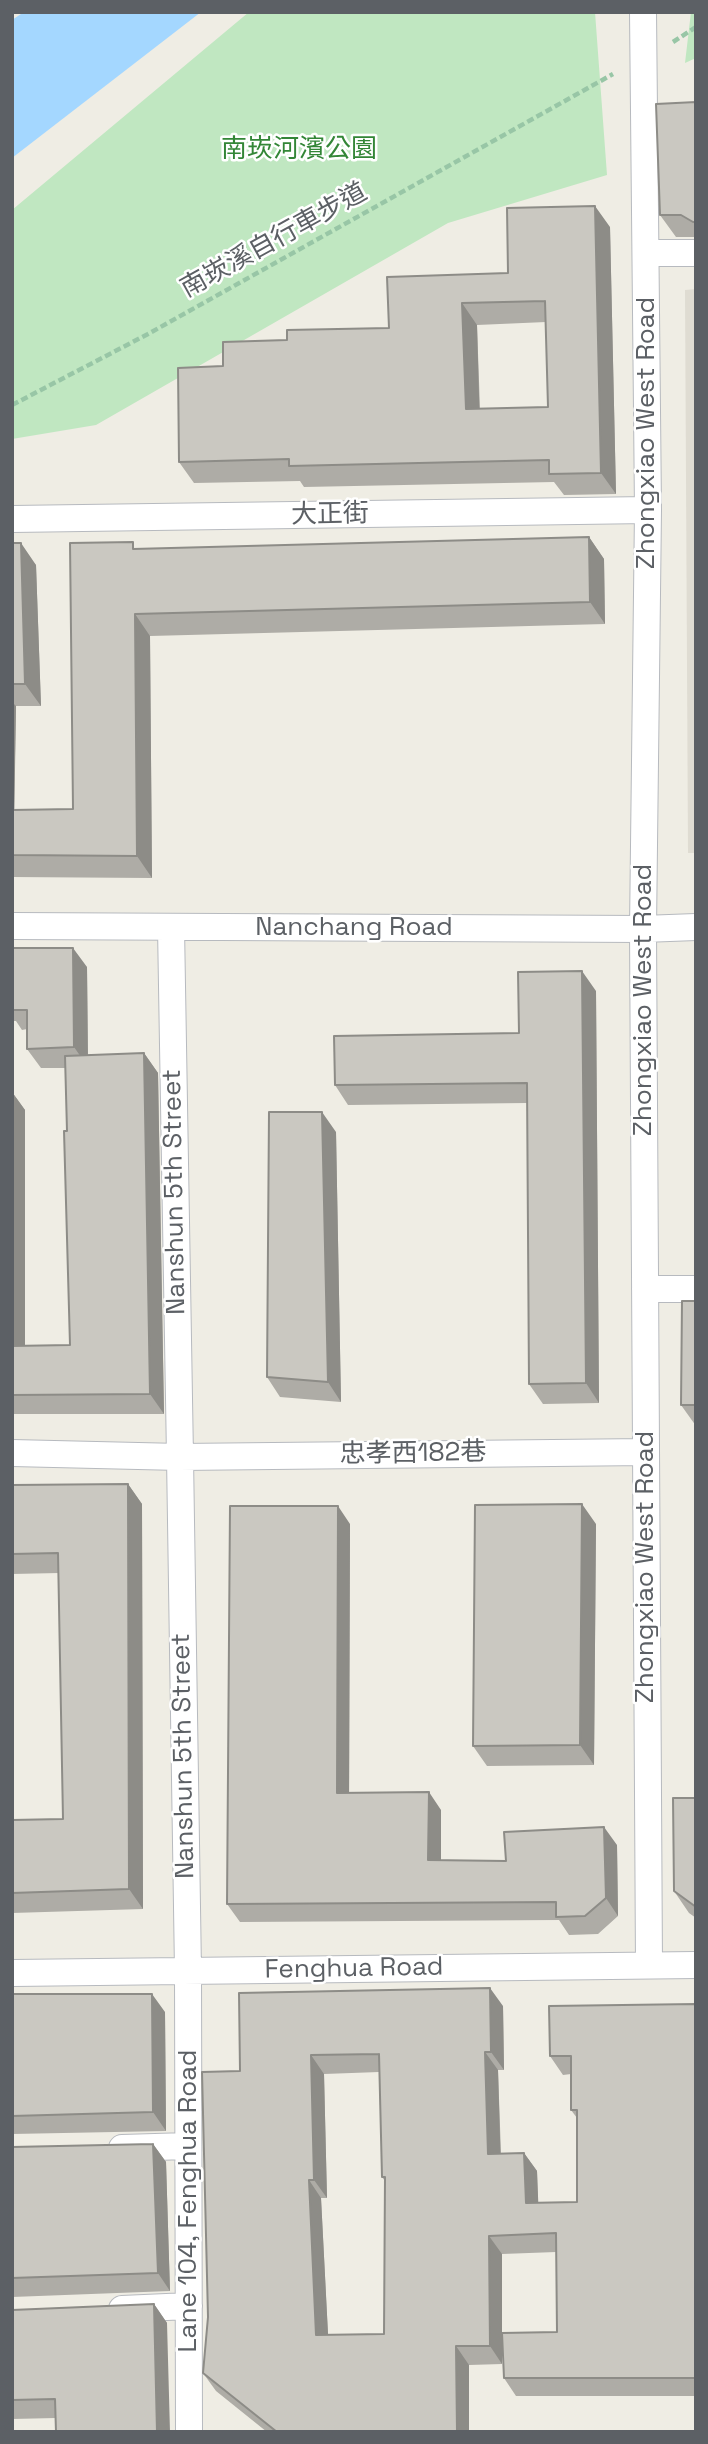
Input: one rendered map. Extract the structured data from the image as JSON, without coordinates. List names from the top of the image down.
{
  "streets": {
    "street": [
      "Zhongxiao West Road",
      "大正街",
      "Nanchang Road",
      "Nanshun 5th Street",
      "忠孝西182巷",
      "Fenghua Road",
      "Lane 104, Fenghua Road"
    ],
    "path": ["南崁溪自行車步道"]
  },
  "crossings": [
    ["Zhongxiao West Road", "大正街"],
    ["Zhongxiao West Road", "Nanchang Road"],
    ["Zhongxiao West Road", "忠孝西182巷"],
    ["Zhongxiao West Road", "Fenghua Road"],
    ["Nanchang Road", "Nanshun 5th Street"],
    ["Nanshun 5th Street", "忠孝西182巷"],
    ["Nanshun 5th Street", "Fenghua Road"],
    ["Nanshun 5th Street", "Lane 104, Fenghua Road"],
    ["Fenghua Road", "Lane 104, Fenghua Road"]
  ],
  "parks": ["南崁河濱公園"]
}
